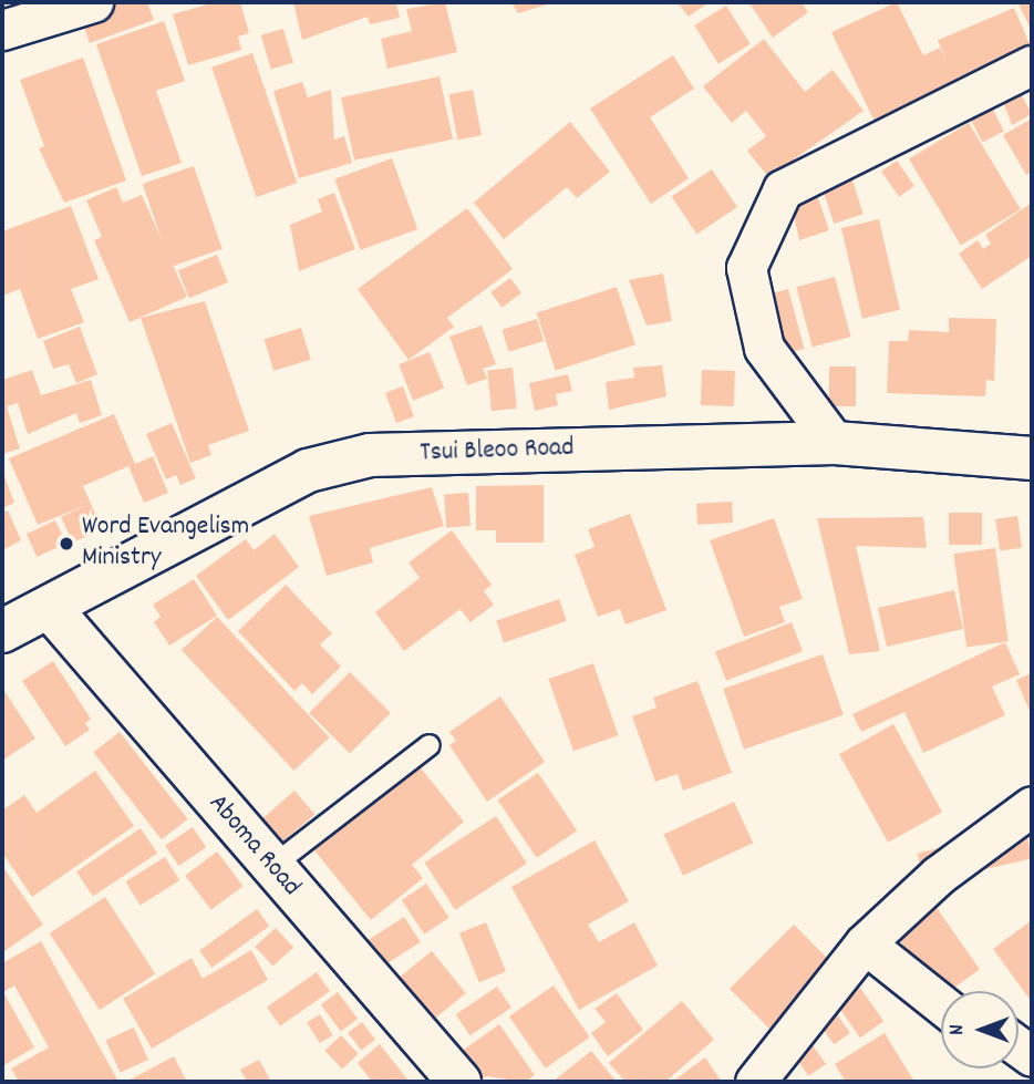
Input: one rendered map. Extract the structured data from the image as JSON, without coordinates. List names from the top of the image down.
{
  "streets": {
    "street": ["Tsui Bleoo Road", "Aboma Road"]
  },
  "crossings": [
    ["Tsui Bleoo Road", "Aboma Road"]
  ],
  "places": ["Word Evangelism Ministry"],
  "north": "left"
}
